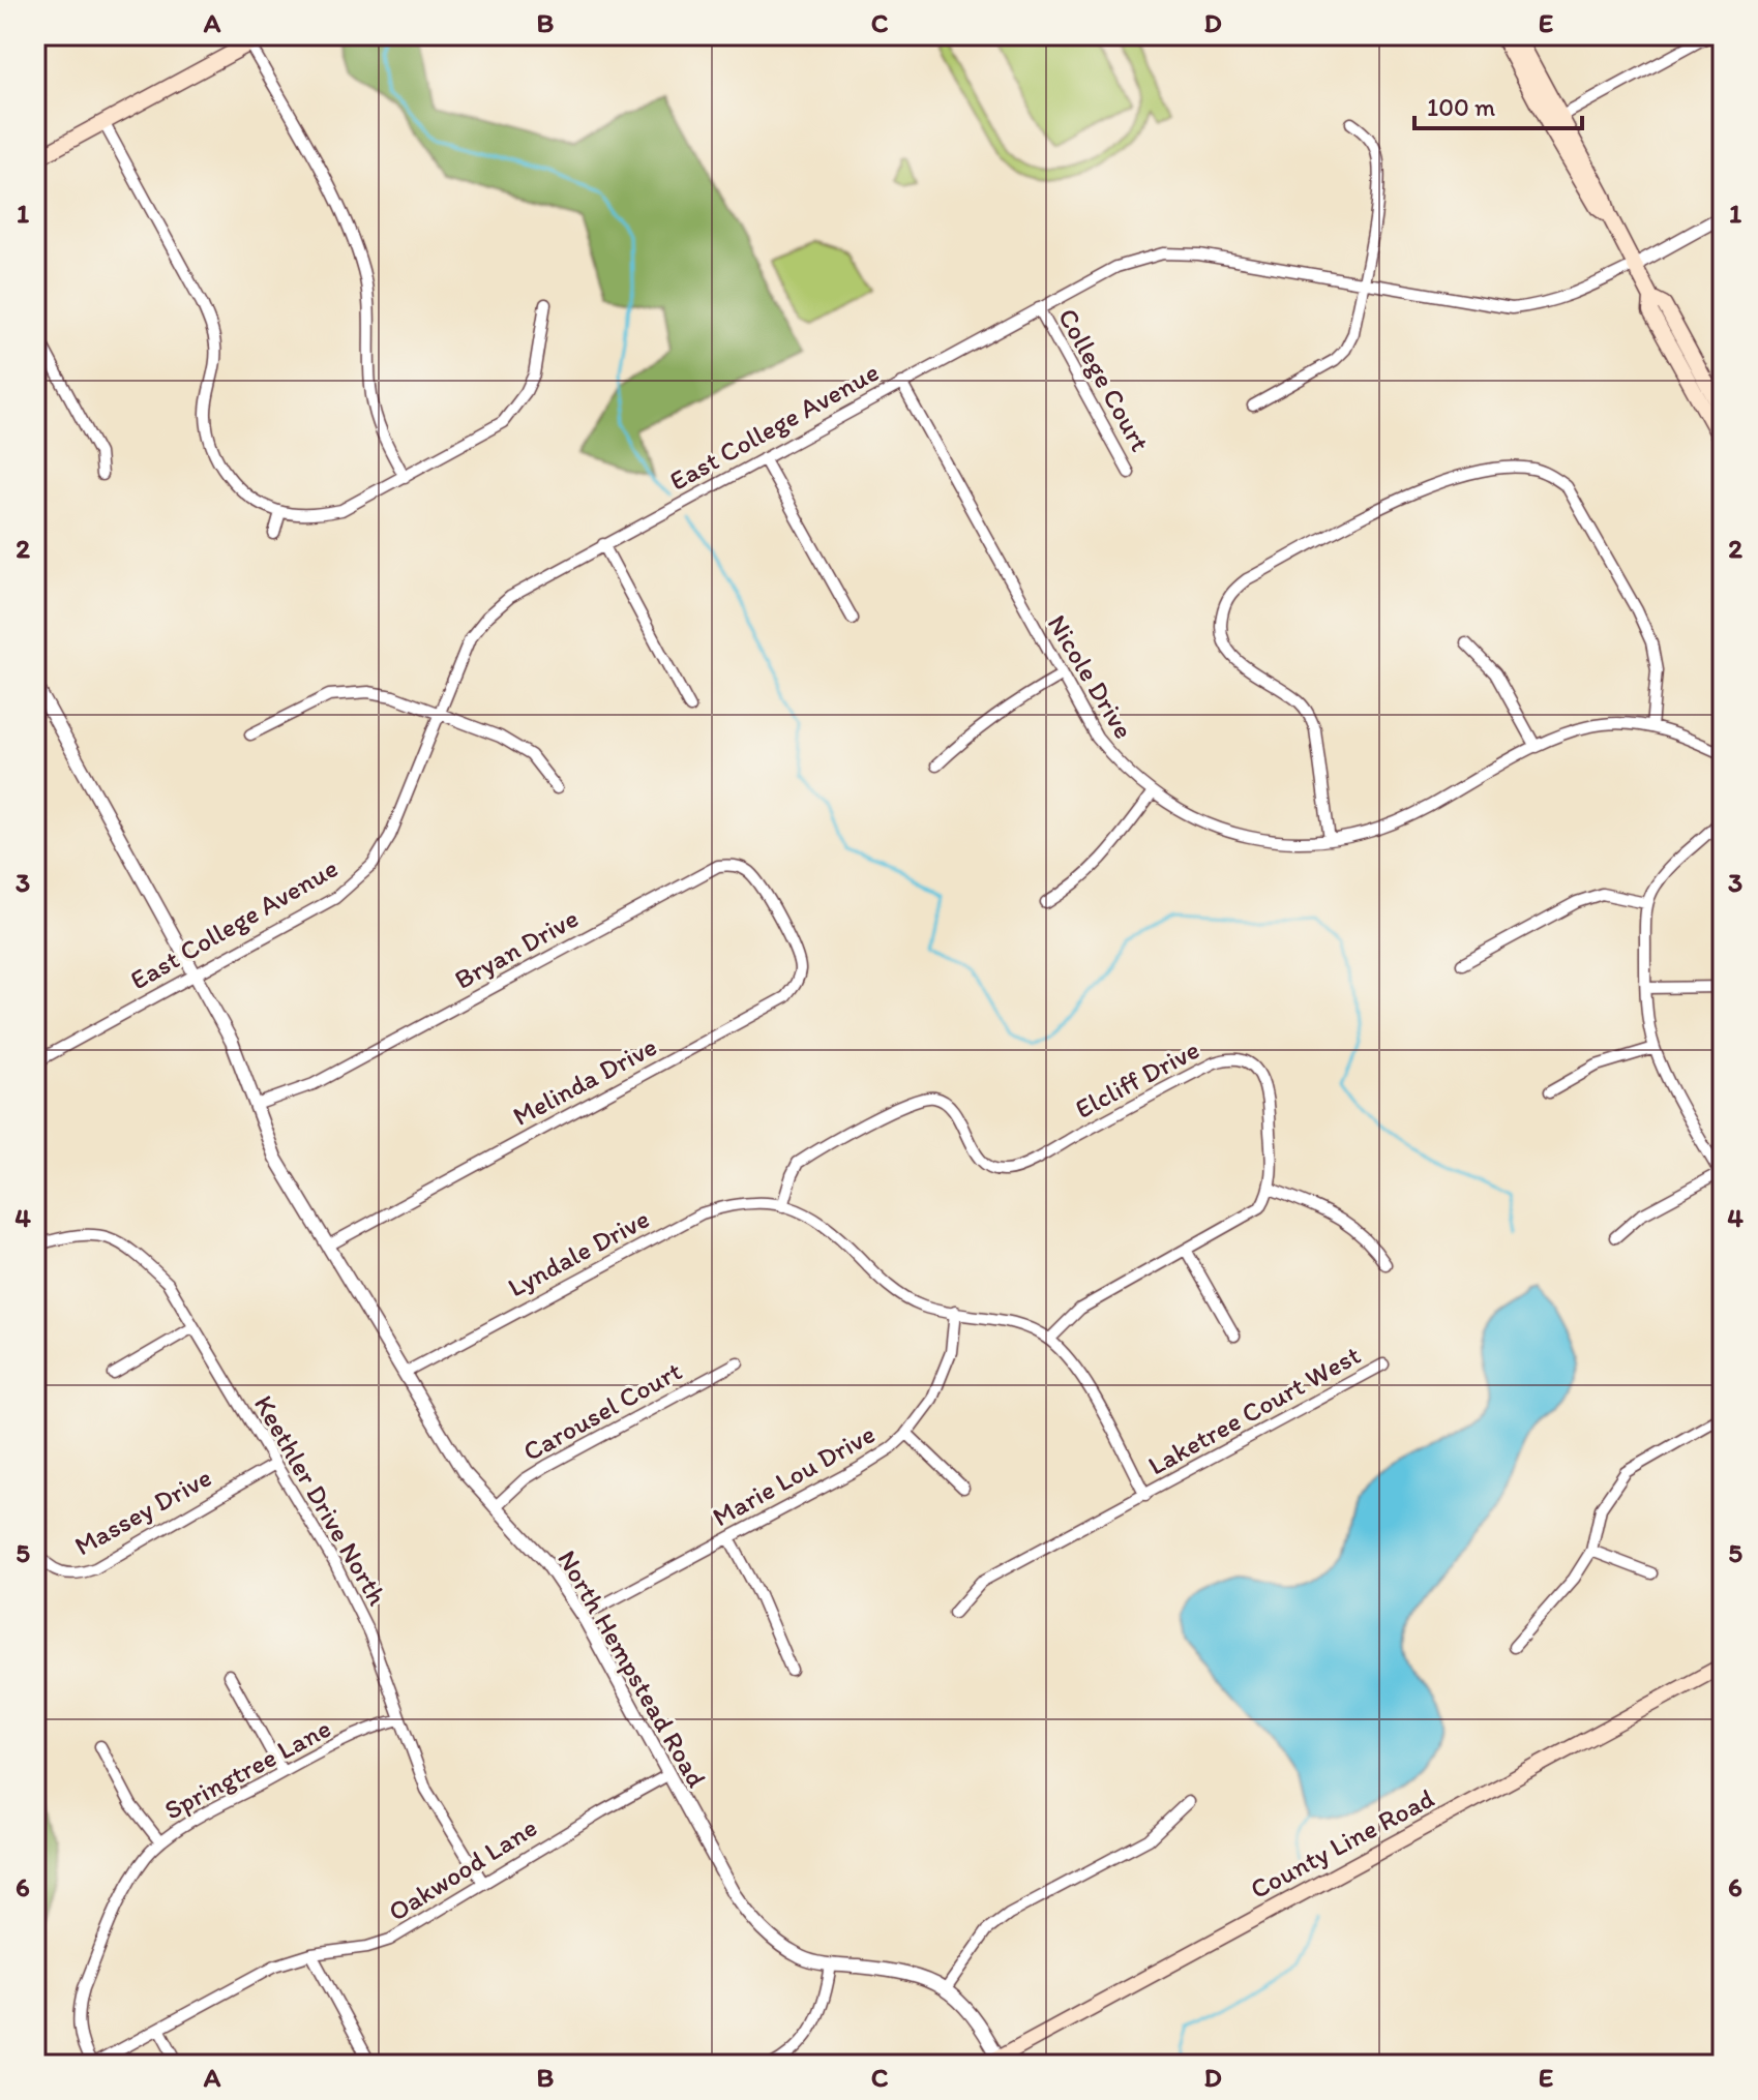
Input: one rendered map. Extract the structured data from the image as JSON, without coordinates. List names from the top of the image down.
{
  "streets": {
    "main road": ["County Line Road"],
    "street": [
      "College Court",
      "East College Avenue",
      "Nicole Drive",
      "Bryan Drive",
      "Elcliff Drive",
      "Melinda Drive",
      "Lyndale Drive",
      "Laketree Court West",
      "Carousel Court",
      "Marie Lou Drive",
      "Keethler Drive North",
      "Massey Drive",
      "North Hempstead Road",
      "Springtree Lane",
      "Oakwood Lane"
    ]
  },
  "crossings": [
    ["College Court", "East College Avenue"],
    ["East College Avenue", "Nicole Drive"],
    ["East College Avenue", "North Hempstead Road"],
    ["Bryan Drive", "Melinda Drive"],
    ["Bryan Drive", "North Hempstead Road"],
    ["Elcliff Drive", "Lyndale Drive"],
    ["Melinda Drive", "North Hempstead Road"],
    ["Lyndale Drive", "Marie Lou Drive"],
    ["Lyndale Drive", "North Hempstead Road"],
    ["Carousel Court", "North Hempstead Road"],
    ["Marie Lou Drive", "North Hempstead Road"],
    ["Keethler Drive North", "Massey Drive"],
    ["Keethler Drive North", "Springtree Lane"],
    ["Keethler Drive North", "Oakwood Lane"],
    ["North Hempstead Road", "County Line Road"],
    ["North Hempstead Road", "Oakwood Lane"],
    ["Springtree Lane", "Oakwood Lane"]
  ],
  "scale_bar": "100 m",
  "grid": {
    "columns": [
      "A",
      "B",
      "C",
      "D",
      "E"
    ],
    "rows": [
      "1",
      "2",
      "3",
      "4",
      "5",
      "6"
    ]
  }
}
